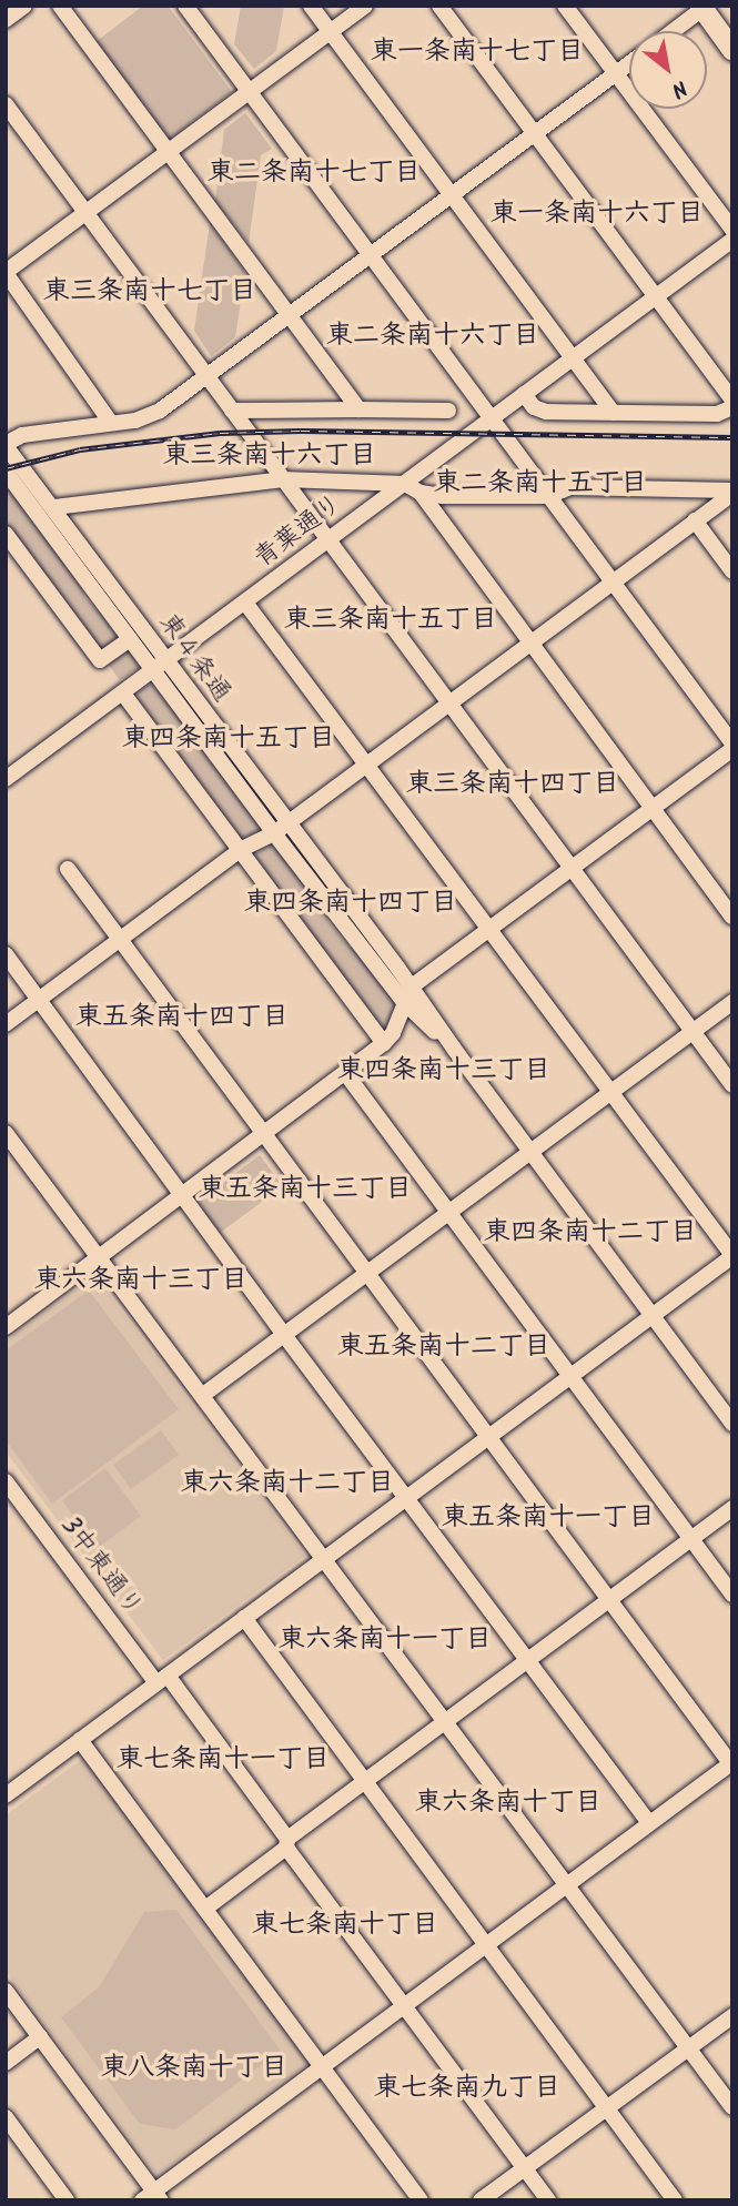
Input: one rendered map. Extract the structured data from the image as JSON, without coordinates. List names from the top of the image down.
{
  "streets": {
    "street": ["青葉通り", "東４条通", "3中東通り"]
  },
  "crossings": [
    ["青葉通り", "東４条通"]
  ],
  "districts": [
    "東一条南十七丁目",
    "東二条南十七丁目",
    "東一条南十六丁目",
    "東三条南十七丁目",
    "東二条南十六丁目",
    "東三条南十六丁目",
    "東二条南十五丁目",
    "東三条南十五丁目",
    "東四条南十五丁目",
    "東三条南十四丁目",
    "東四条南十四丁目",
    "東五条南十四丁目",
    "東四条南十三丁目",
    "東五条南十三丁目",
    "東四条南十二丁目",
    "東六条南十三丁目",
    "東五条南十二丁目",
    "東六条南十二丁目",
    "東五条南十一丁目",
    "東六条南十一丁目",
    "東七条南十一丁目",
    "東六条南十丁目",
    "東七条南十丁目",
    "東八条南十丁目",
    "東七条南九丁目"
  ],
  "north": "bottom right"
}
